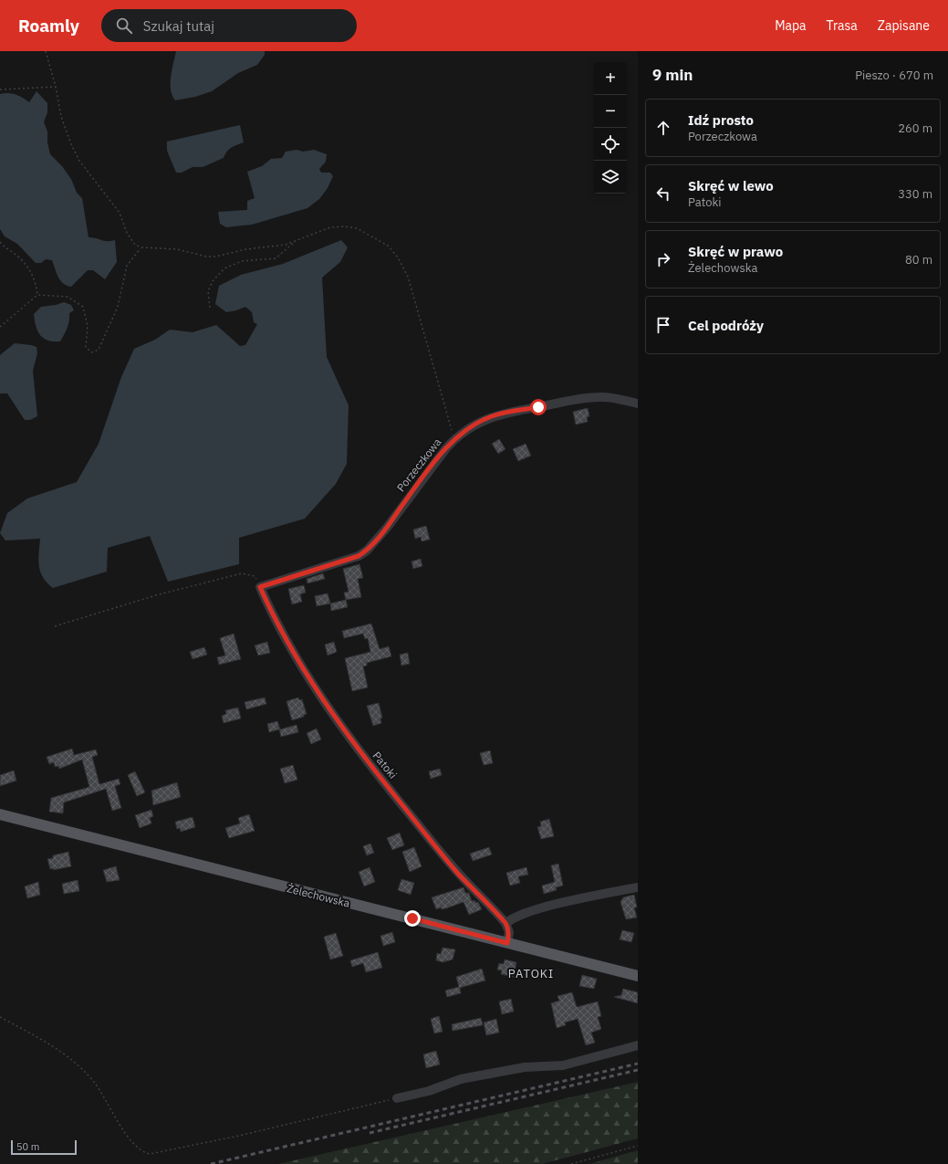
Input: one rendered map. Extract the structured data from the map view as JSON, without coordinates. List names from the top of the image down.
{
  "streets": {
    "main road": ["Żelechowska"],
    "street": ["Porzeczkowa", "Patoki"]
  },
  "crossings": [
    ["Porzeczkowa", "Patoki"]
  ],
  "districts": ["PATOKI"],
  "scale_bar": "50 m",
  "page": {
    "header": "Roamly",
    "search": "Szukaj tutaj",
    "nav": ["Mapa", "Trasa", "Zapisane"],
    "heading": ["9 min", "Pieszo · 670 m"],
    "map_buttons": ["+", "−"],
    "list": [
      ["Idź prosto", "Porzeczkowa", "260 m"],
      ["Skręć w lewo", "Patoki", "330 m"],
      ["Skręć w prawo", "Żelechowska", "80 m"],
      "Cel podróży"
    ],
    "scale": "50 m"
  }
}
